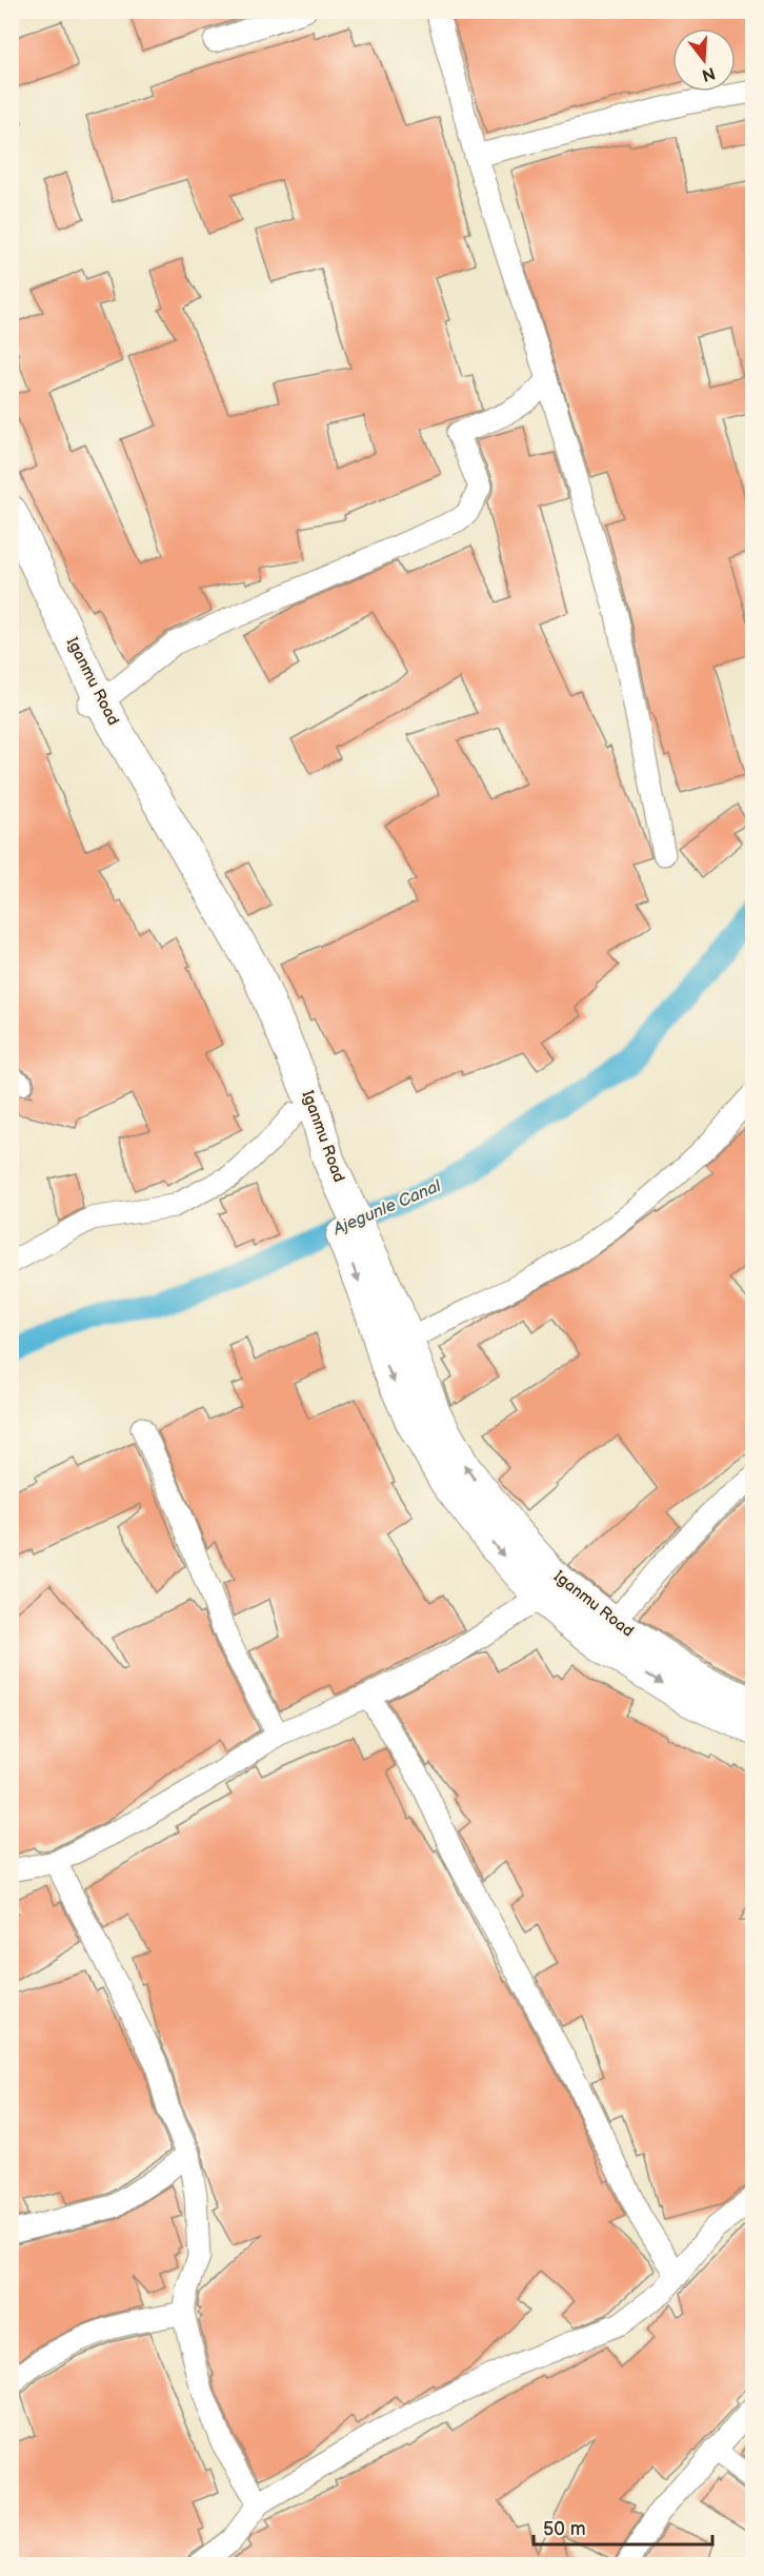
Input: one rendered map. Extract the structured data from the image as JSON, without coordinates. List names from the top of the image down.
{
  "streets": {
    "main road": ["Iganmu Road"]
  },
  "water": ["Ajegunle Canal"],
  "scale_bar": "50 m",
  "north": "bottom"
}
